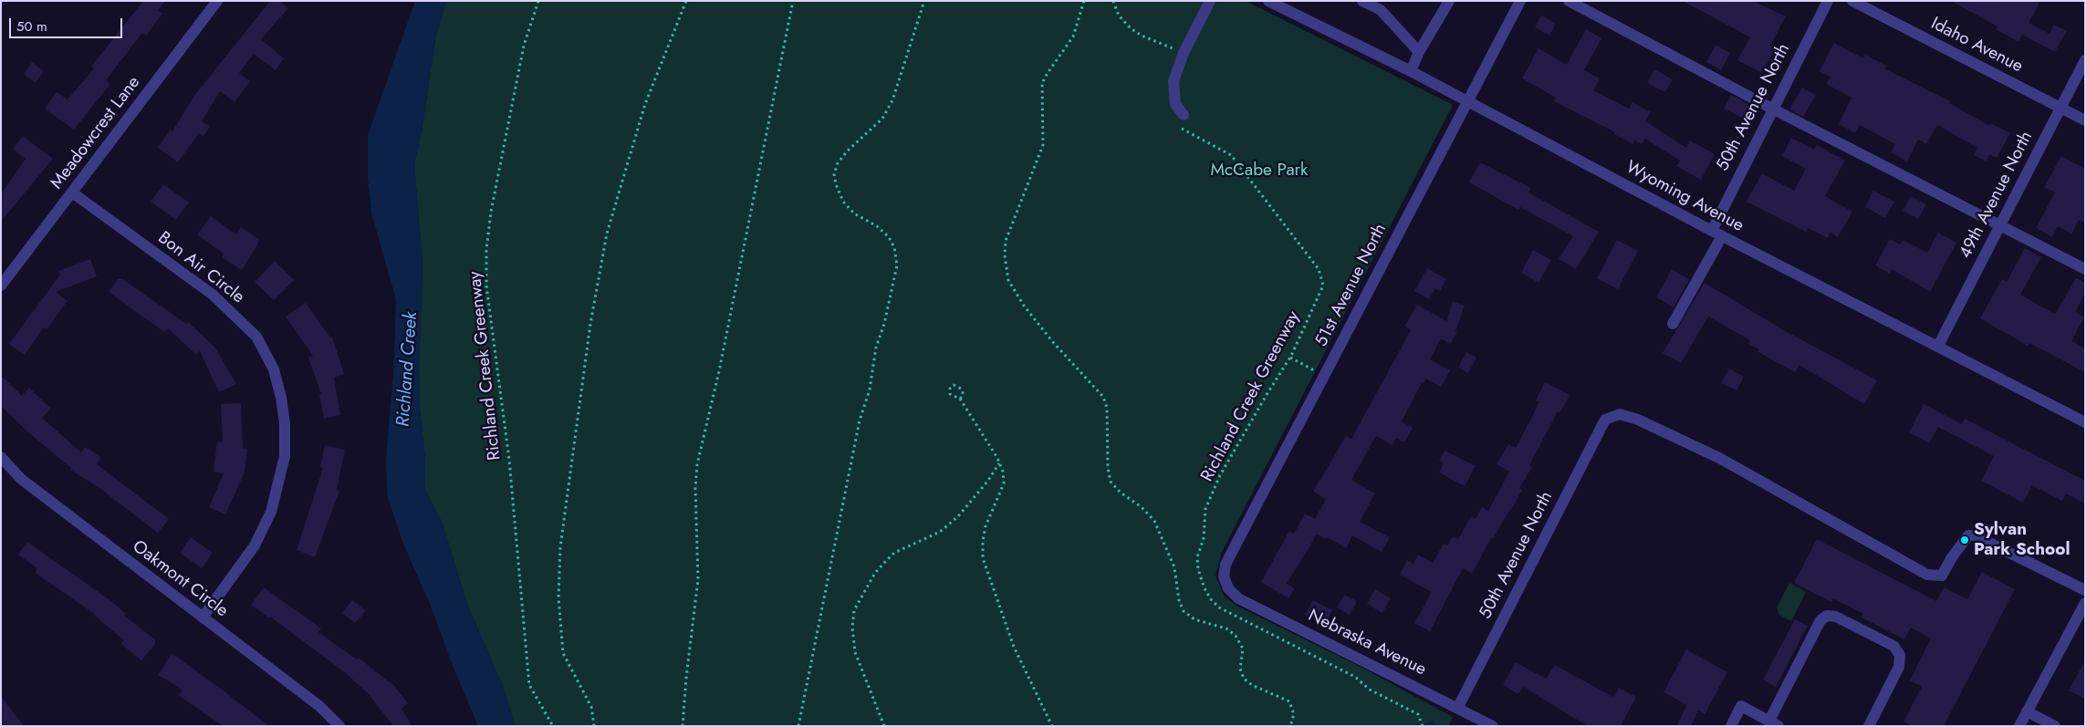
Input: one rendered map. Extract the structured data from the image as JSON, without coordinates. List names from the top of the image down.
{
  "streets": {
    "street": [
      "Idaho Avenue",
      "50th Avenue North",
      "Meadowcrest Lane",
      "49th Avenue North",
      "Wyoming Avenue",
      "Bon Air Circle",
      "51st Avenue North",
      "Oakmont Circle",
      "Nebraska Avenue"
    ],
    "path": ["Richland Creek Greenway"]
  },
  "crossings": [
    ["Idaho Avenue", "49th Avenue North"],
    ["50th Avenue North", "Wyoming Avenue"],
    ["50th Avenue North", "Nebraska Avenue"],
    ["Meadowcrest Lane", "Bon Air Circle"],
    ["49th Avenue North", "Wyoming Avenue"],
    ["Wyoming Avenue", "51st Avenue North"],
    ["Bon Air Circle", "Oakmont Circle"],
    ["51st Avenue North", "Nebraska Avenue"]
  ],
  "water": ["Richland Creek"],
  "parks": ["McCabe Park"],
  "places": ["Sylvan Park School"],
  "scale_bar": "50 m"
}
